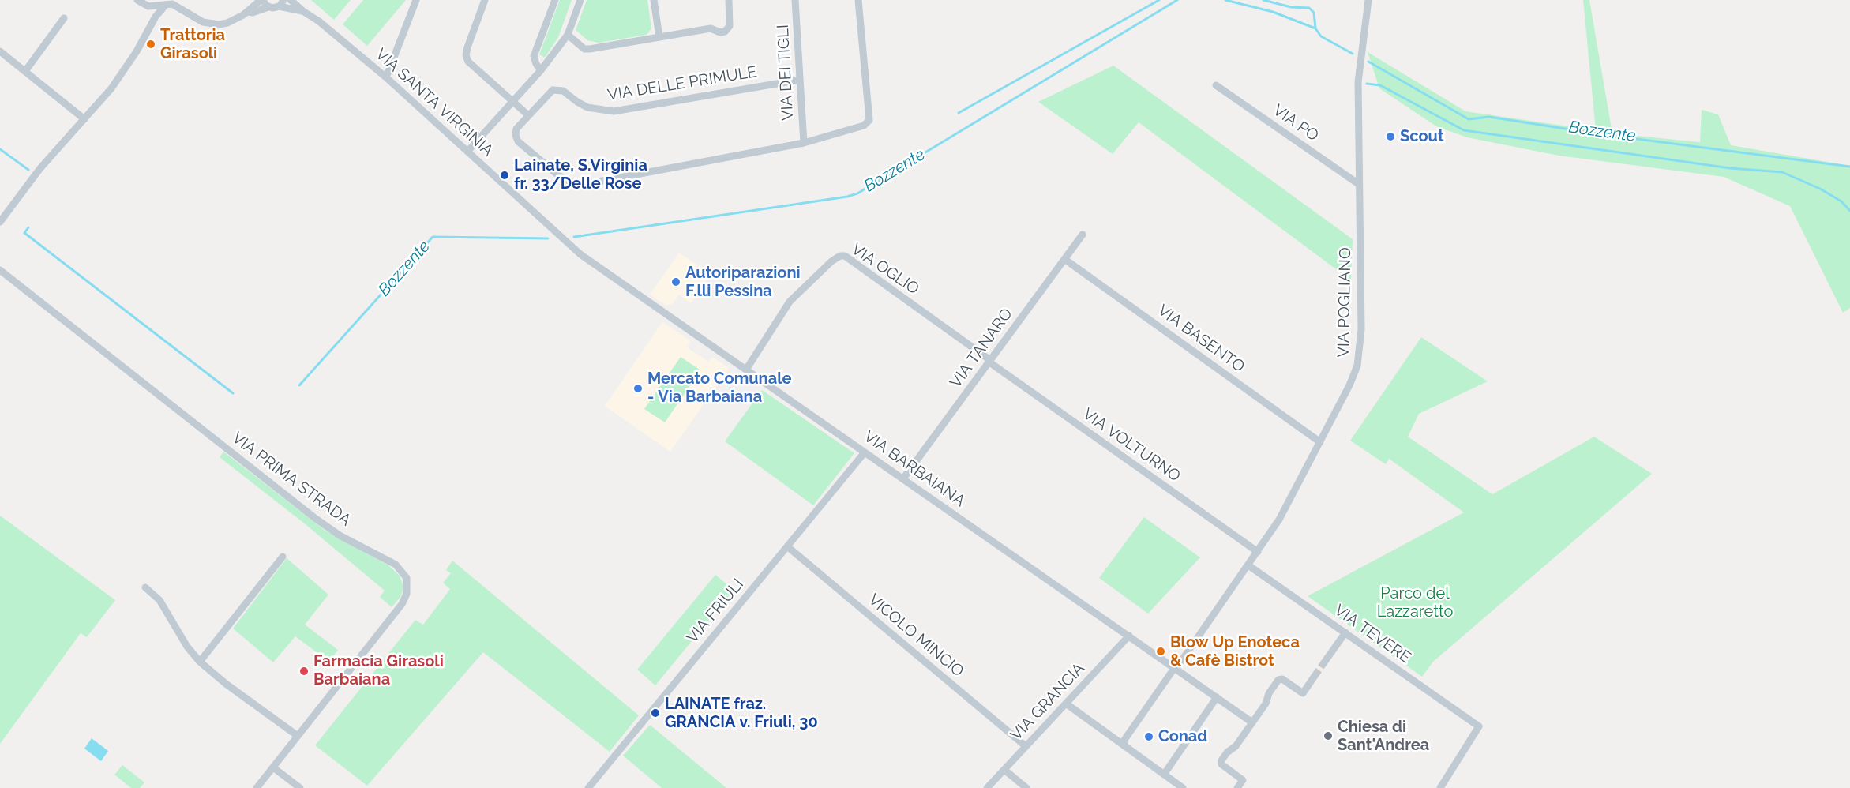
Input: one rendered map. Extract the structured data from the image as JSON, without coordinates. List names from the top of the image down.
{
  "streets": {
    "street": [
      "VIA DEI TIGLI",
      "VIA DELLE PRIMULE",
      "VIA SANTA VIRGINIA",
      "VIA PO",
      "VIA OGLIO",
      "VIA POGLIANO",
      "VIA BASENTO",
      "VIA TANARO",
      "VIA VOLTURNO",
      "VIA BARBAIANA",
      "VIA PRIMA STRADA",
      "VIA FRIULI",
      "VIA TEVERE",
      "VICOLO MINCIO",
      "VIA GRANCIA"
    ]
  },
  "crossings": [
    ["VIA DEI TIGLI", "VIA DELLE PRIMULE"],
    ["VIA SANTA VIRGINIA", "VIA BARBAIANA"],
    ["VIA PO", "VIA POGLIANO"],
    ["VIA OGLIO", "VIA TANARO"],
    ["VIA OGLIO", "VIA VOLTURNO"],
    ["VIA OGLIO", "VIA BARBAIANA"],
    ["VIA POGLIANO", "VIA BASENTO"],
    ["VIA POGLIANO", "VIA VOLTURNO"],
    ["VIA POGLIANO", "VIA BARBAIANA"],
    ["VIA POGLIANO", "VIA TEVERE"],
    ["VIA BASENTO", "VIA TANARO"],
    ["VIA TANARO", "VIA VOLTURNO"],
    ["VIA TANARO", "VIA BARBAIANA"],
    ["VIA BARBAIANA", "VIA FRIULI"],
    ["VIA BARBAIANA", "VIA GRANCIA"],
    ["VIA FRIULI", "VICOLO MINCIO"],
    ["VICOLO MINCIO", "VIA GRANCIA"]
  ],
  "water": ["Bozzente"],
  "parks": ["Parco del Lazzaretto"],
  "places": [
    "Trattoria Girasoli",
    "Scout",
    "Lainate, S.Virginia fr. 33/Delle Rose",
    "Autoriparazioni F.lli Pessina",
    "Mercato Comunale - Via Barbaiana",
    "Blow Up Enoteca & Cafè Bistrot",
    "Farmacia Girasoli Barbaiana",
    "LAINATE fraz. GRANCIA v. Friuli, 30",
    "Chiesa di Sant'Andrea",
    "Conad"
  ]
}
